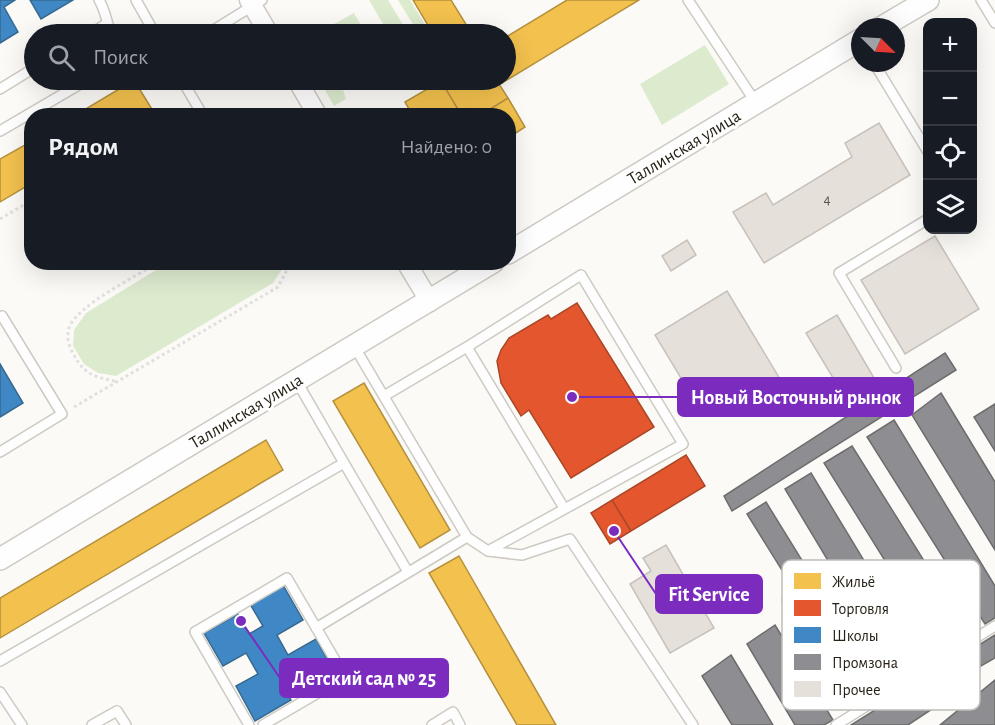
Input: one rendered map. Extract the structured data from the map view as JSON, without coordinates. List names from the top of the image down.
{
  "streets": {
    "street": ["Таллинская улица"]
  },
  "places": ["Новый Восточный рынок", "Fit Service", "Детский сад № 25"],
  "house_numbers": ["4"],
  "legend": [
    "Жильё",
    "Торговля",
    "Школы",
    "Промзона",
    "Прочее"
  ],
  "north": "bottom right",
  "page": {
    "map_buttons": ["+", "−"],
    "search": "Поиск",
    "heading": ["Рядом", "Найдено: 0"]
  }
}
